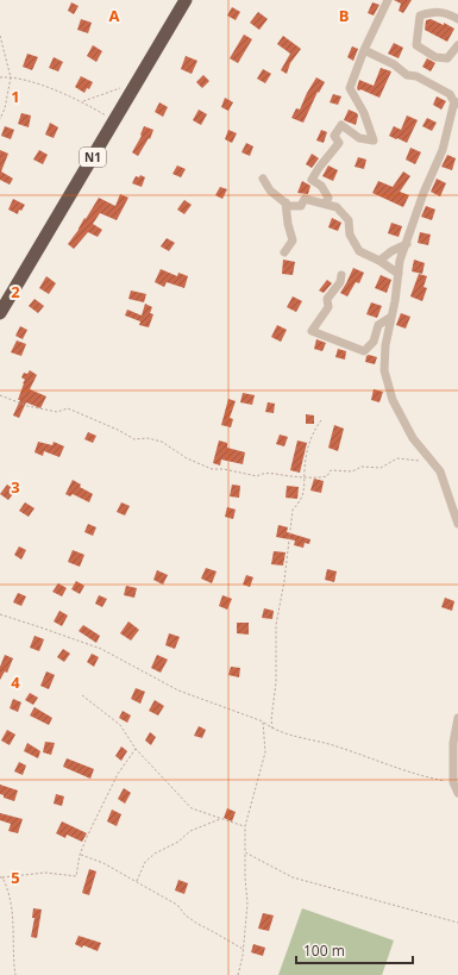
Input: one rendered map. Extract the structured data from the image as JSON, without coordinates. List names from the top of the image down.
{
  "streets": {
    "highway": ["N1"]
  },
  "scale_bar": "100 m",
  "grid": {
    "columns": ["A", "B"],
    "rows": [
      "1",
      "2",
      "3",
      "4",
      "5"
    ]
  }
}
